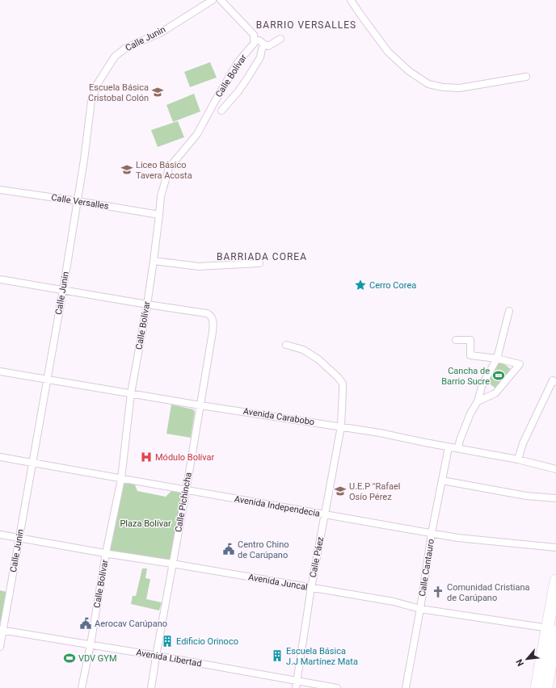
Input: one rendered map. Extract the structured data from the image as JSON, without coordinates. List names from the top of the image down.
{
  "streets": {
    "street": [
      "Calle Junin",
      "Calle Bolívar",
      "Calle Versalles",
      "Avenida Carabobo",
      "Calle Pichincha",
      "Avenida Independecia",
      "Calle Páez",
      "Calle Cantauro",
      "Avenida Juncal",
      "Avenida Libertad"
    ]
  },
  "crossings": [
    ["Calle Junin", "Calle Versalles"],
    ["Calle Junin", "Avenida Carabobo"],
    ["Calle Junin", "Avenida Independecia"],
    ["Calle Junin", "Avenida Juncal"],
    ["Calle Junin", "Avenida Libertad"],
    ["Calle Bolívar", "Calle Versalles"],
    ["Calle Bolívar", "Avenida Carabobo"],
    ["Calle Bolívar", "Calle Pichincha"],
    ["Calle Bolívar", "Avenida Independecia"],
    ["Calle Bolívar", "Avenida Juncal"],
    ["Calle Bolívar", "Avenida Libertad"],
    ["Avenida Carabobo", "Calle Pichincha"],
    ["Avenida Carabobo", "Calle Páez"],
    ["Avenida Carabobo", "Calle Cantauro"],
    ["Calle Pichincha", "Avenida Independecia"],
    ["Calle Pichincha", "Avenida Juncal"],
    ["Calle Pichincha", "Avenida Libertad"],
    ["Avenida Independecia", "Calle Páez"],
    ["Avenida Independecia", "Calle Cantauro"],
    ["Calle Páez", "Avenida Juncal"],
    ["Calle Páez", "Avenida Libertad"],
    ["Calle Cantauro", "Avenida Juncal"]
  ],
  "districts": ["BARRIO VERSALLES", "BARRIADA COREA"],
  "parks": ["Plaza Bolívar"],
  "places": {
    "school or university": ["Escuela Básica Cristobal Colón", "Liceo Básico Tavera Acosta", "U.E.P \"Rafael Osío Pérez"],
    "place": ["Cerro Corea"],
    "sports": ["Cancha de Barrio Sucre", "VDV GYM"],
    "hospital": ["Módulo Bolívar"],
    "public building": ["Centro Chino de Carúpano", "Aerocav Carúpano"],
    "church": ["Comunidad Cristiana de Carúpano"],
    "building": ["Edificio Orinoco", "Escuela Básica J.J Martínez Mata"]
  },
  "north": "bottom left"
}
